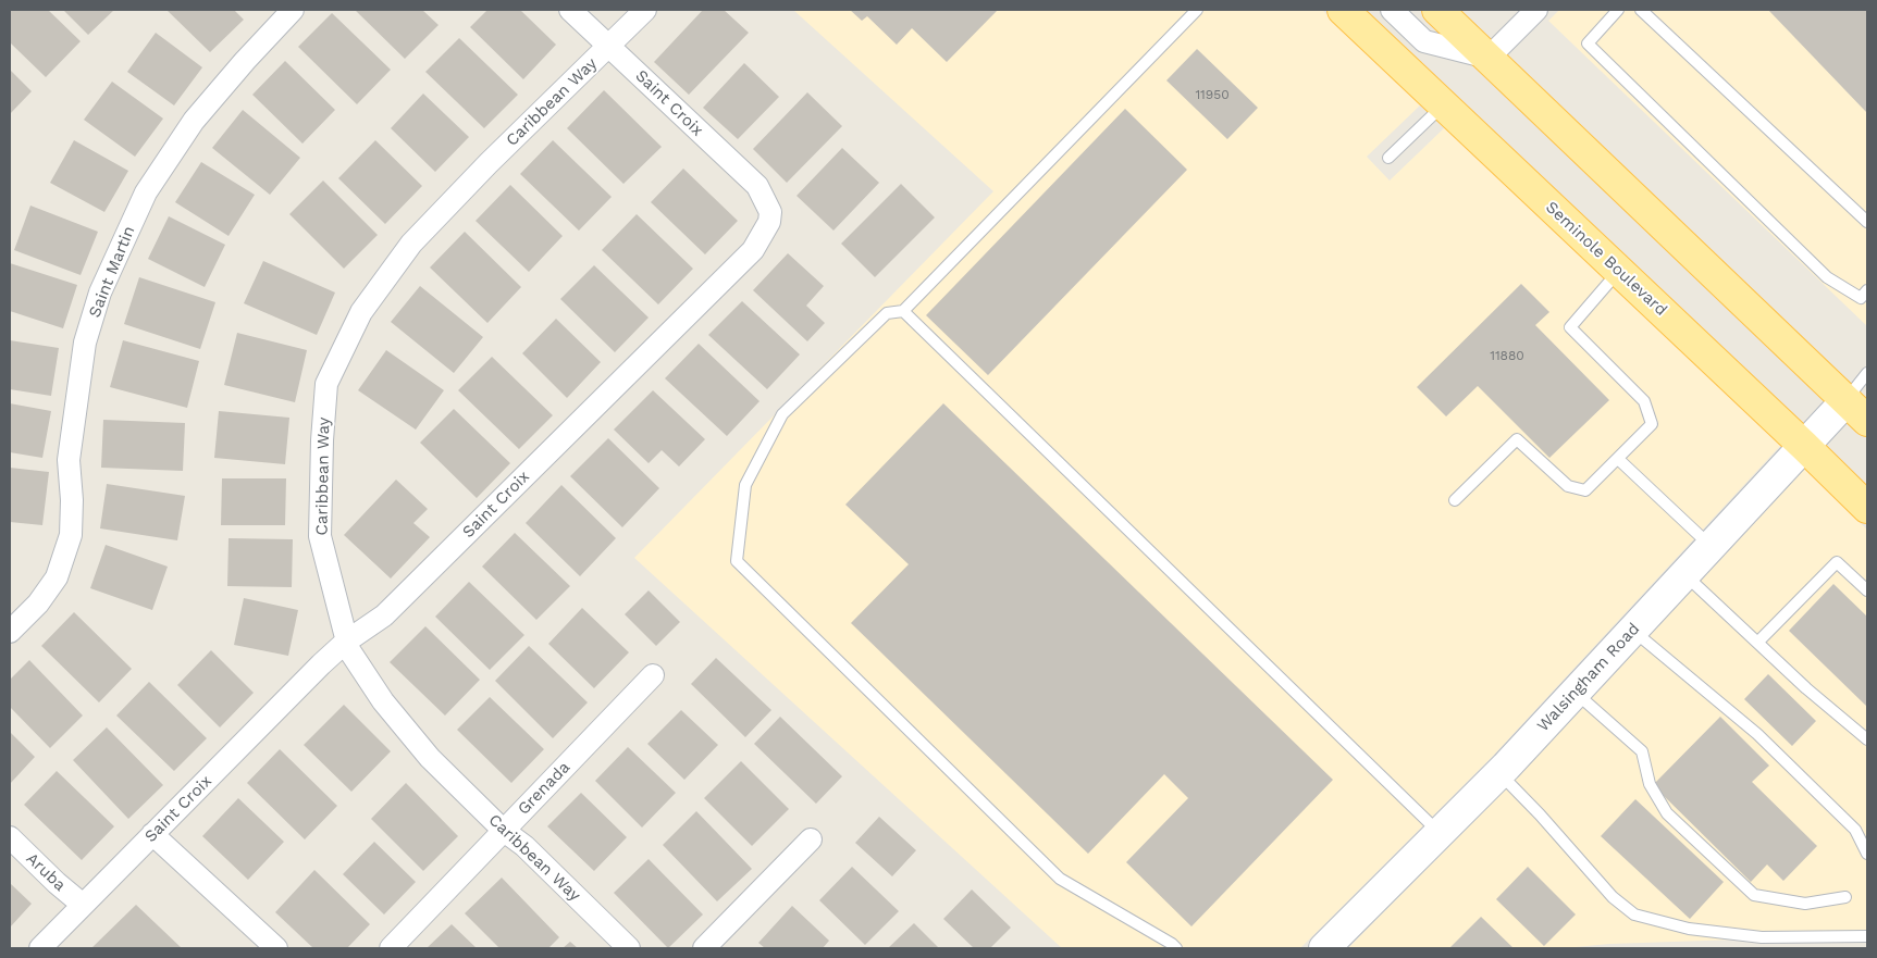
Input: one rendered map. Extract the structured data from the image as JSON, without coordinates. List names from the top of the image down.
{
  "streets": {
    "main road": ["Seminole Boulevard"],
    "street": [
      "Caribbean Way",
      "Saint Croix",
      "Saint Martin",
      "Walsingham Road",
      "Grenada",
      "Aruba"
    ]
  },
  "crossings": [
    ["Caribbean Way", "Saint Croix"],
    ["Caribbean Way", "Grenada"],
    ["Saint Croix", "Aruba"],
    ["Seminole Boulevard", "Walsingham Road"]
  ],
  "house_numbers": ["11950", "11880"]
}
